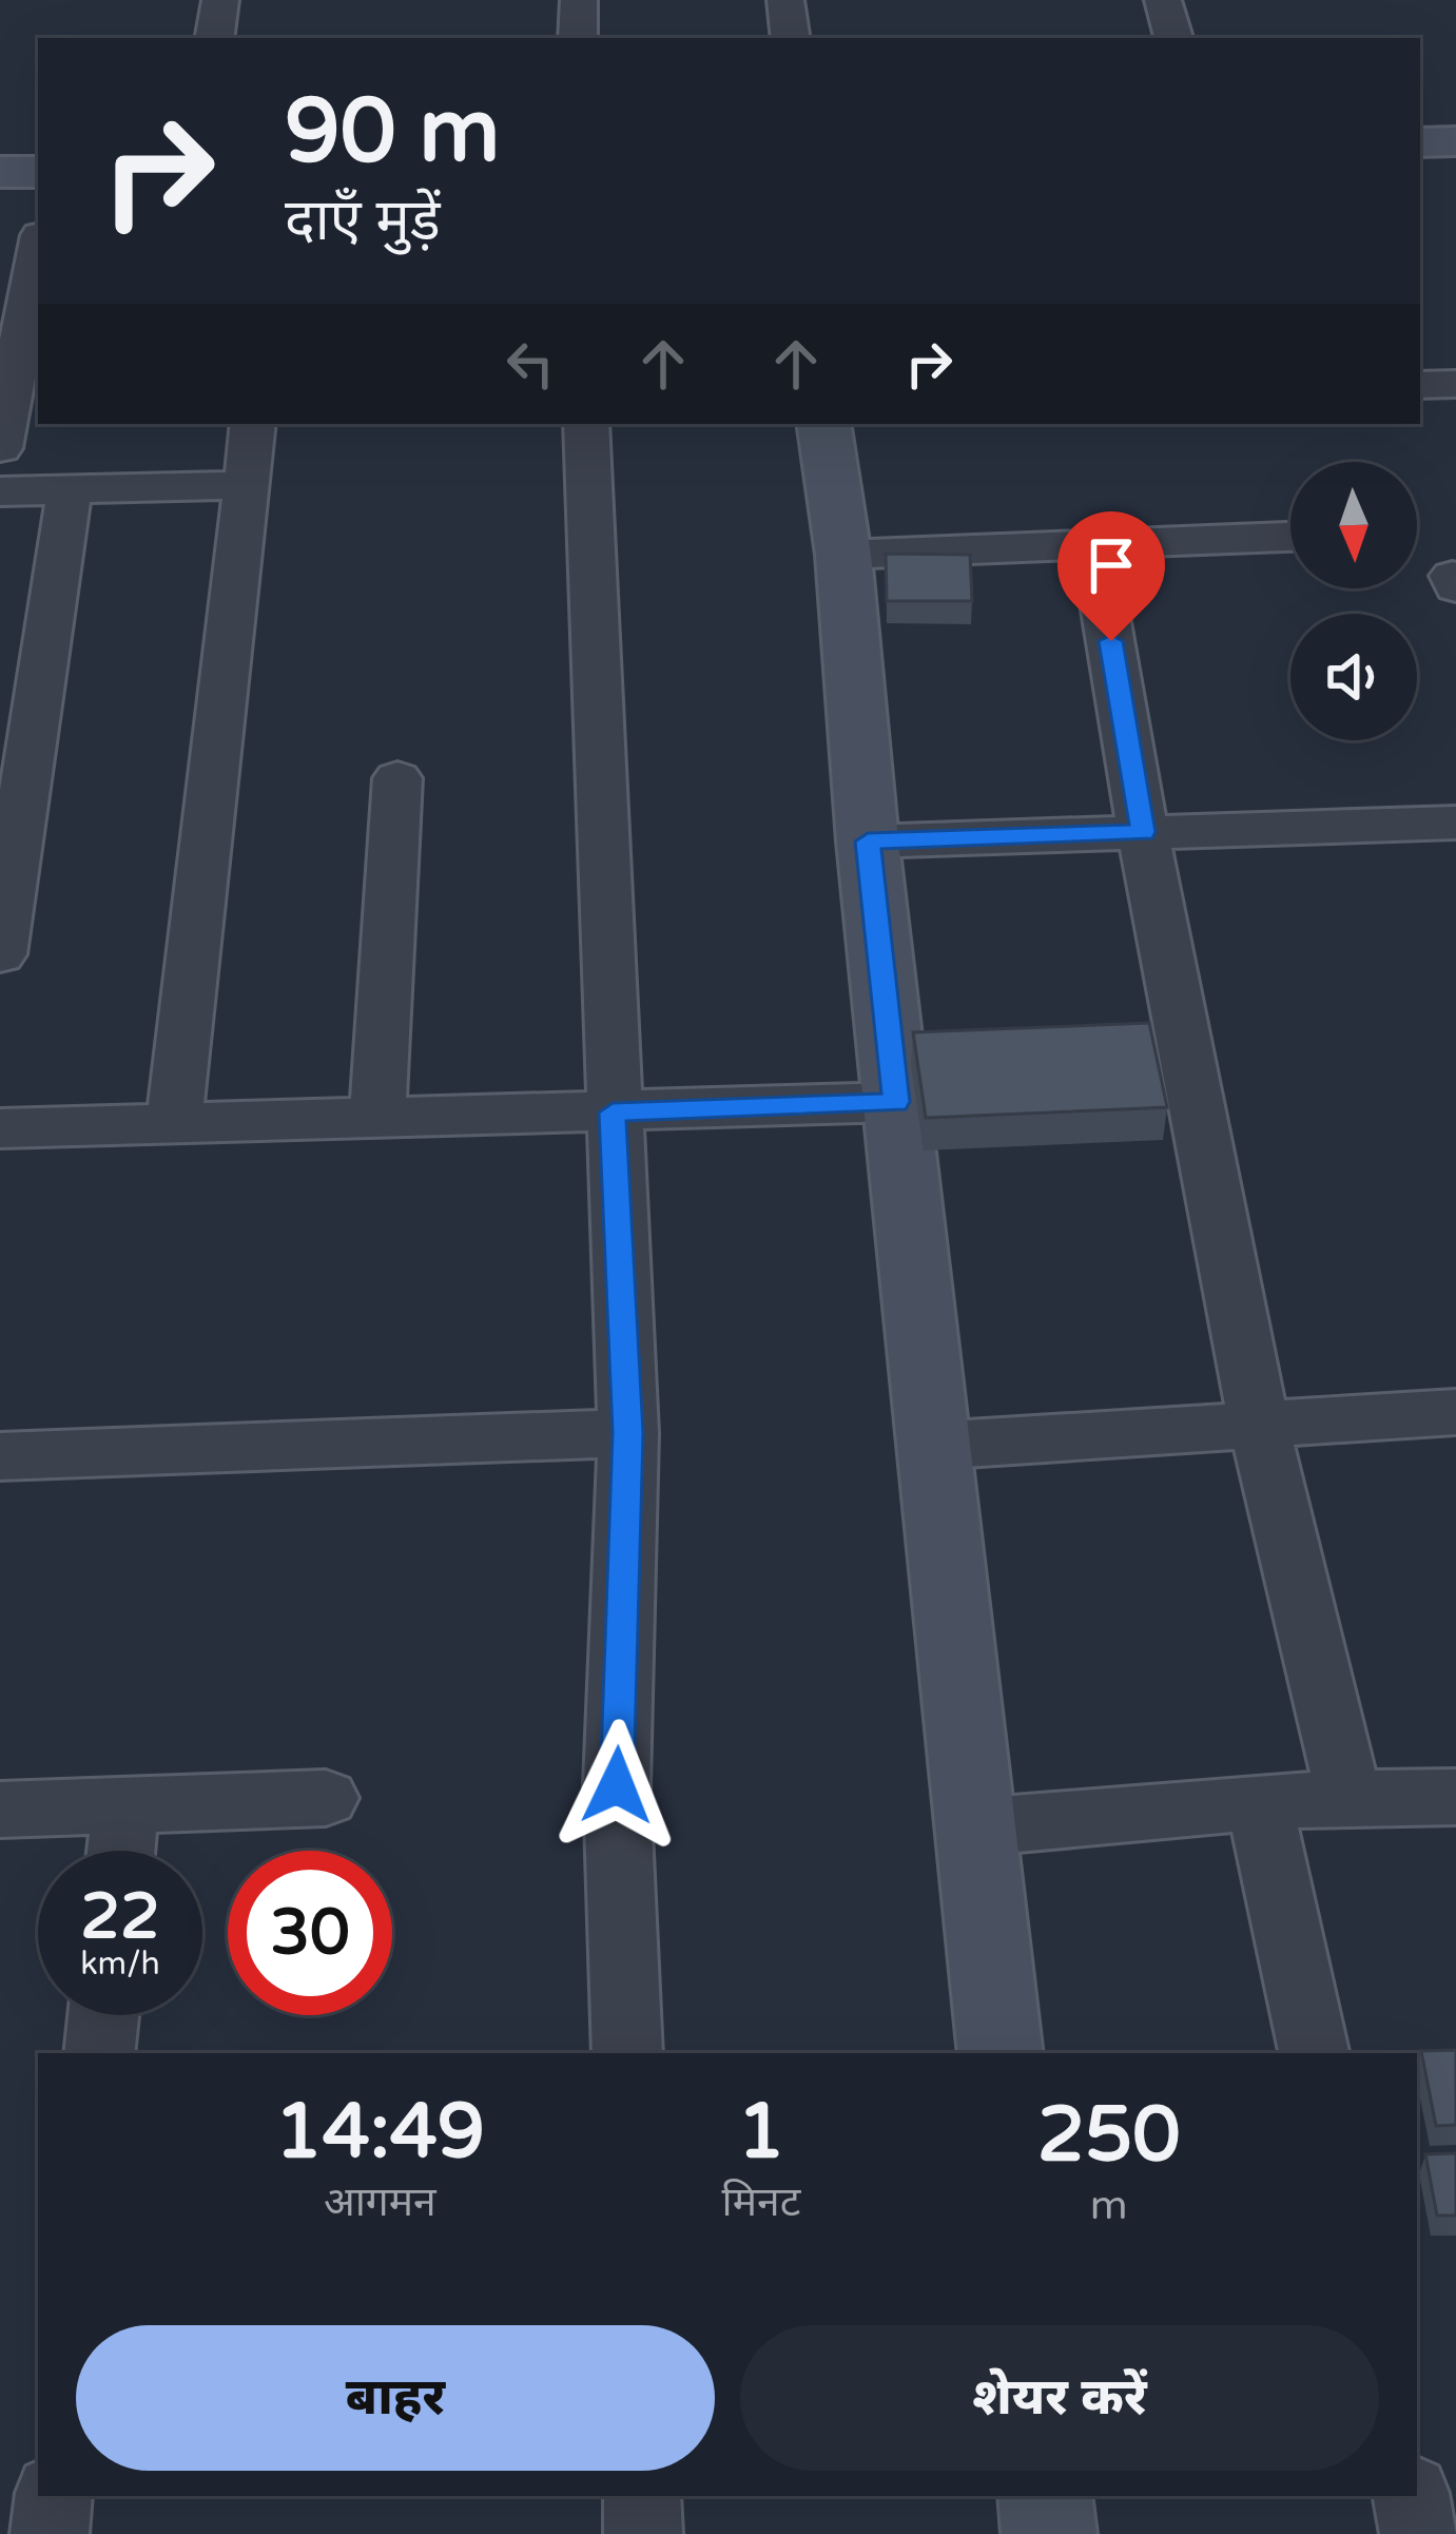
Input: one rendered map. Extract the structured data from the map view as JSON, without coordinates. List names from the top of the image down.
{
  "north": "bottom",
  "page": {
    "turn": ["90 m", "दाएँ मुड़ें"],
    "speed": "22 km/h",
    "limit": "30",
    "eta": [
      "14:49",
      "आगमन",
      "1",
      "मिनट",
      "250",
      "m"
    ],
    "buttons": ["बाहर", "शेयर करें"]
  }
}
